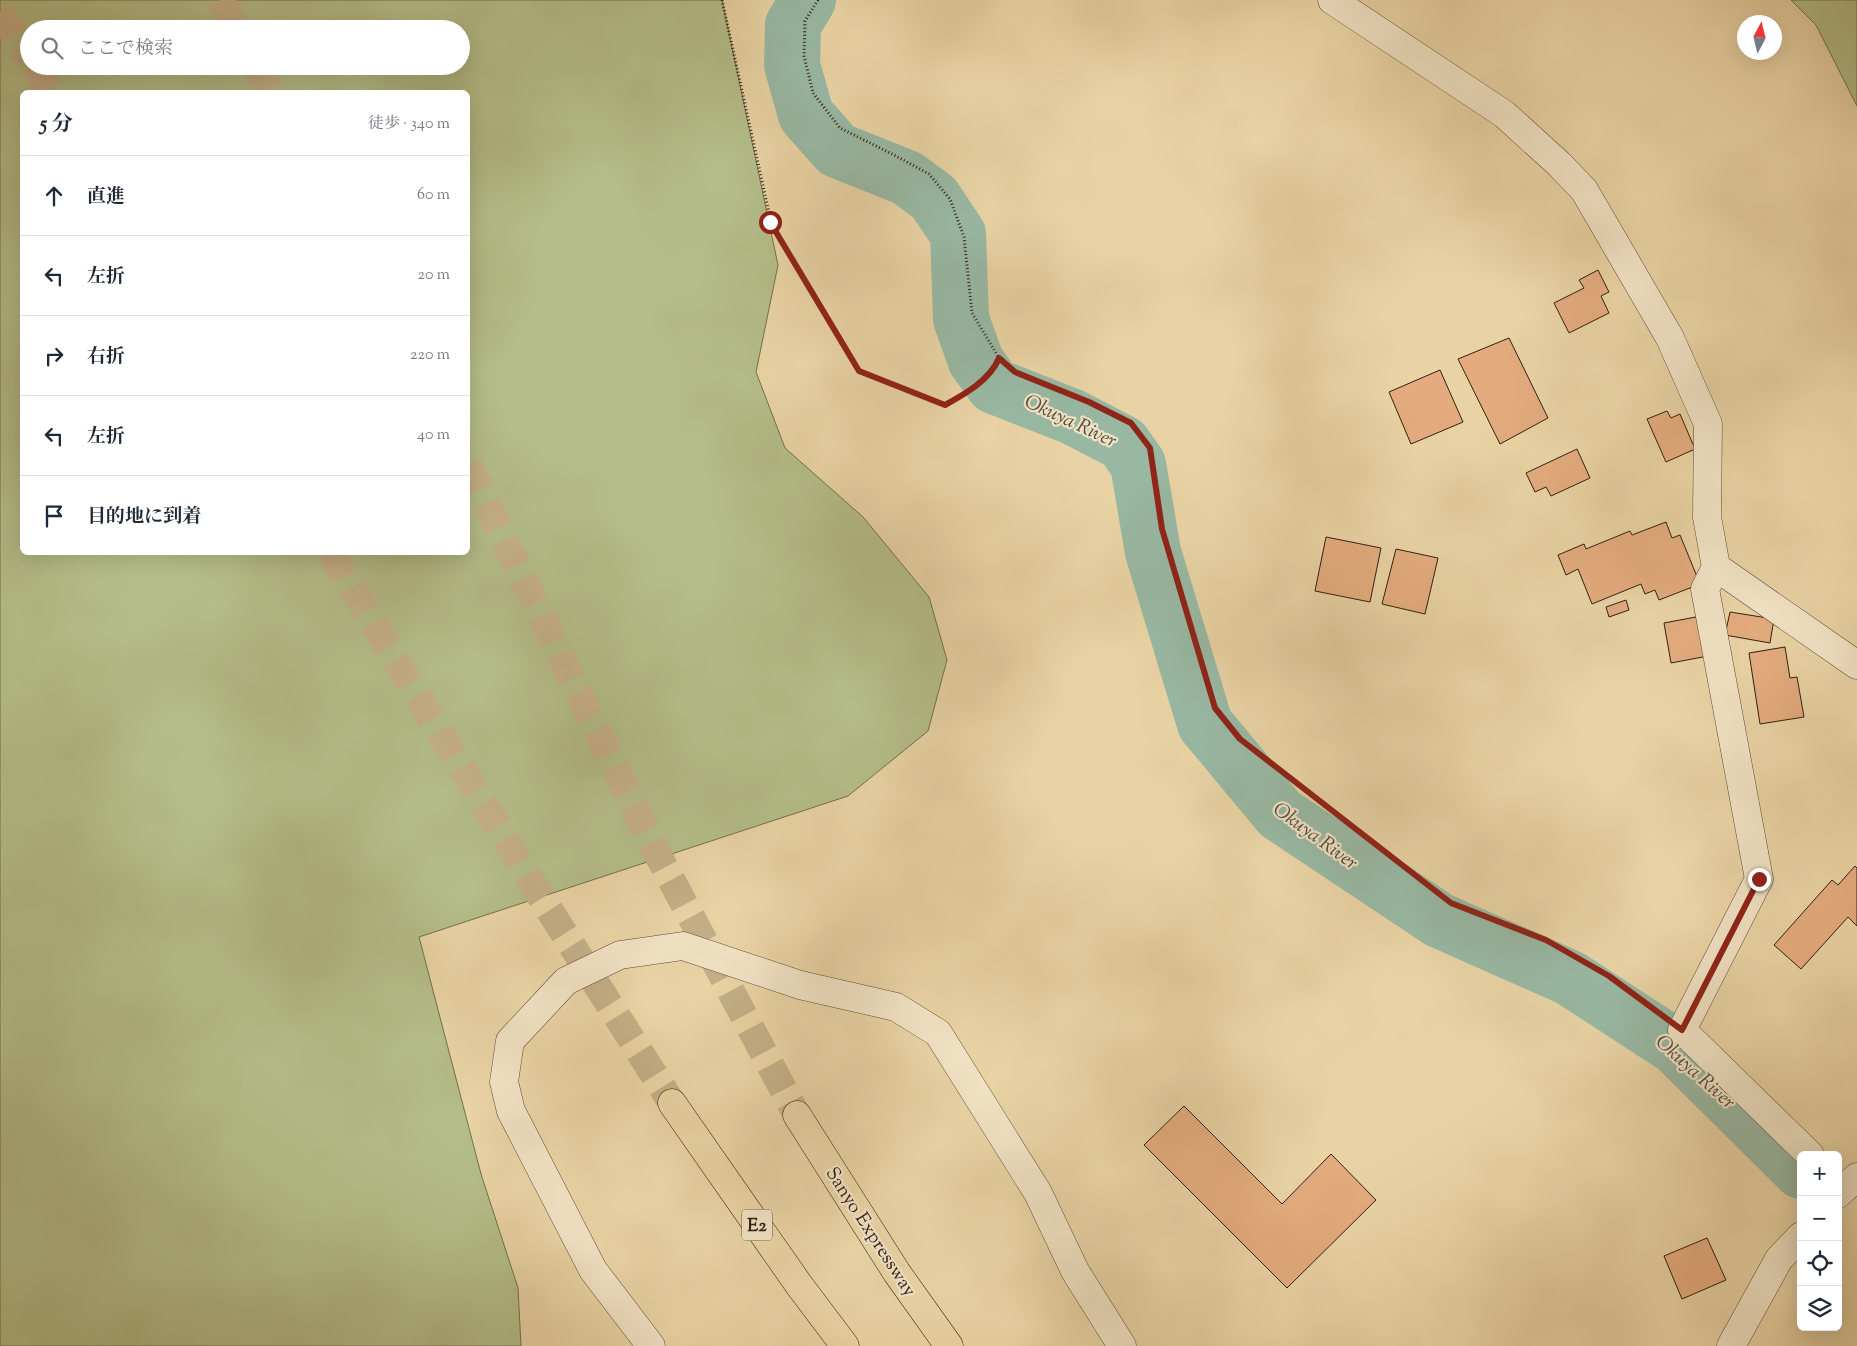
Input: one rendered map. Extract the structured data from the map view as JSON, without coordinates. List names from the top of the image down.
{
  "streets": {
    "highway": ["E2", "Sanyo Expressway"]
  },
  "water": ["Okuya River"],
  "north": "top",
  "page": {
    "search": "ここで検索",
    "heading": ["5 分", "徒歩 · 340 m"],
    "list": [
      ["直進", "60 m"],
      ["左折", "20 m"],
      ["右折", "220 m"],
      ["左折", "40 m"],
      "目的地に到着"
    ],
    "map_buttons": ["+", "−"]
  }
}
